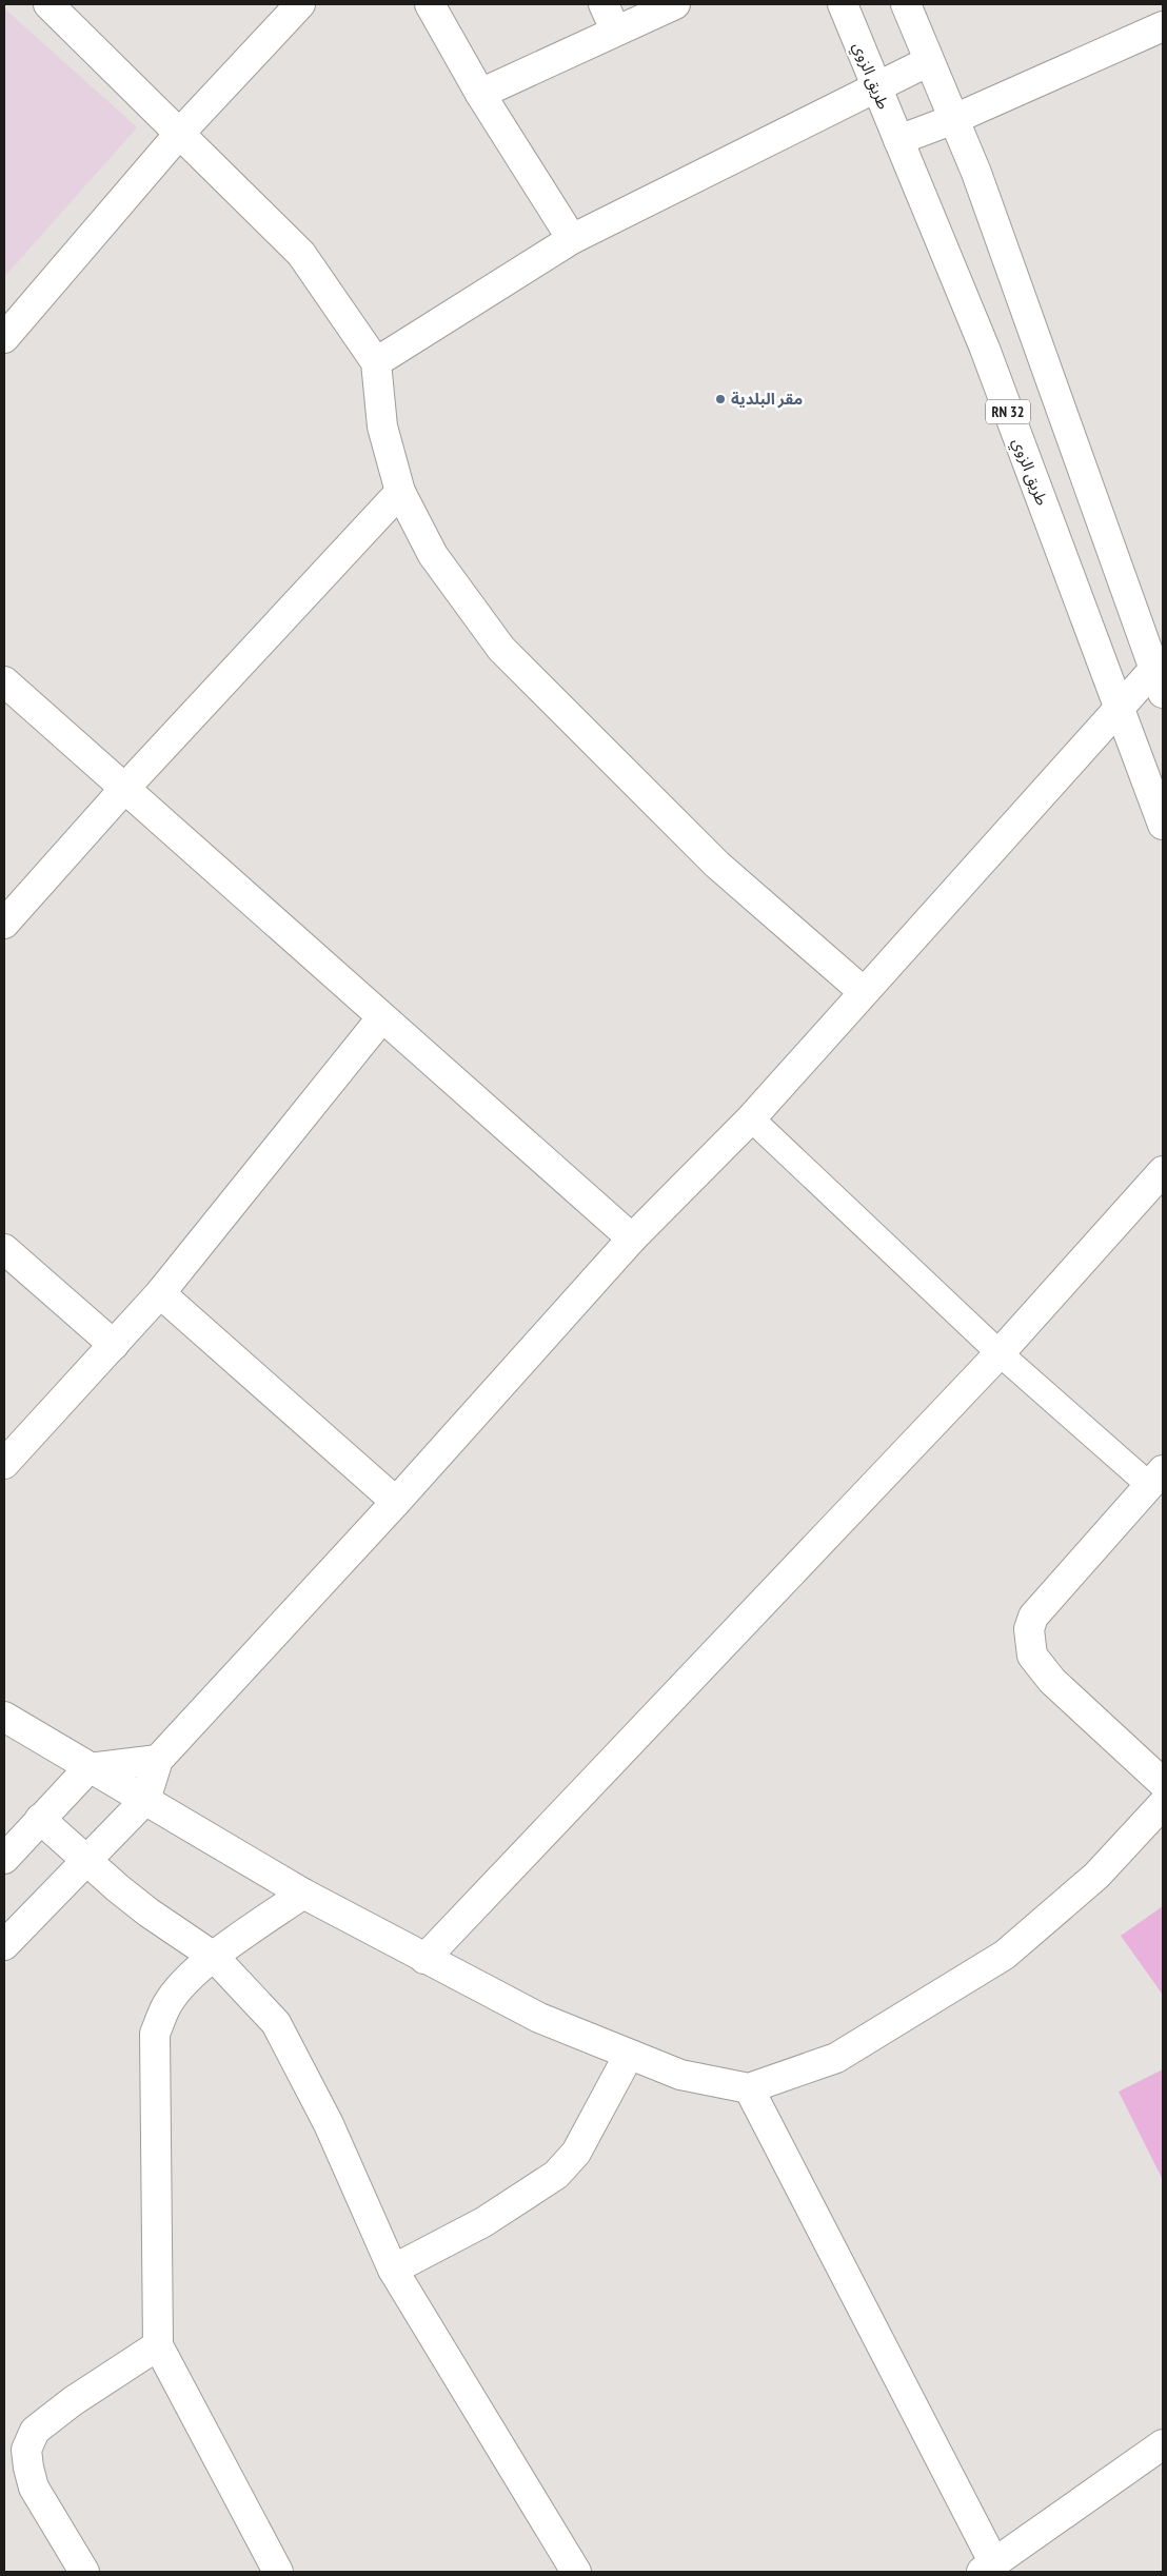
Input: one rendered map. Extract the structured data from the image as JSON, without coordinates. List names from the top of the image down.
{
  "streets": {
    "street": ["طريق الزوي", "RN 32"]
  },
  "places": ["مقر البلدية"]
}
